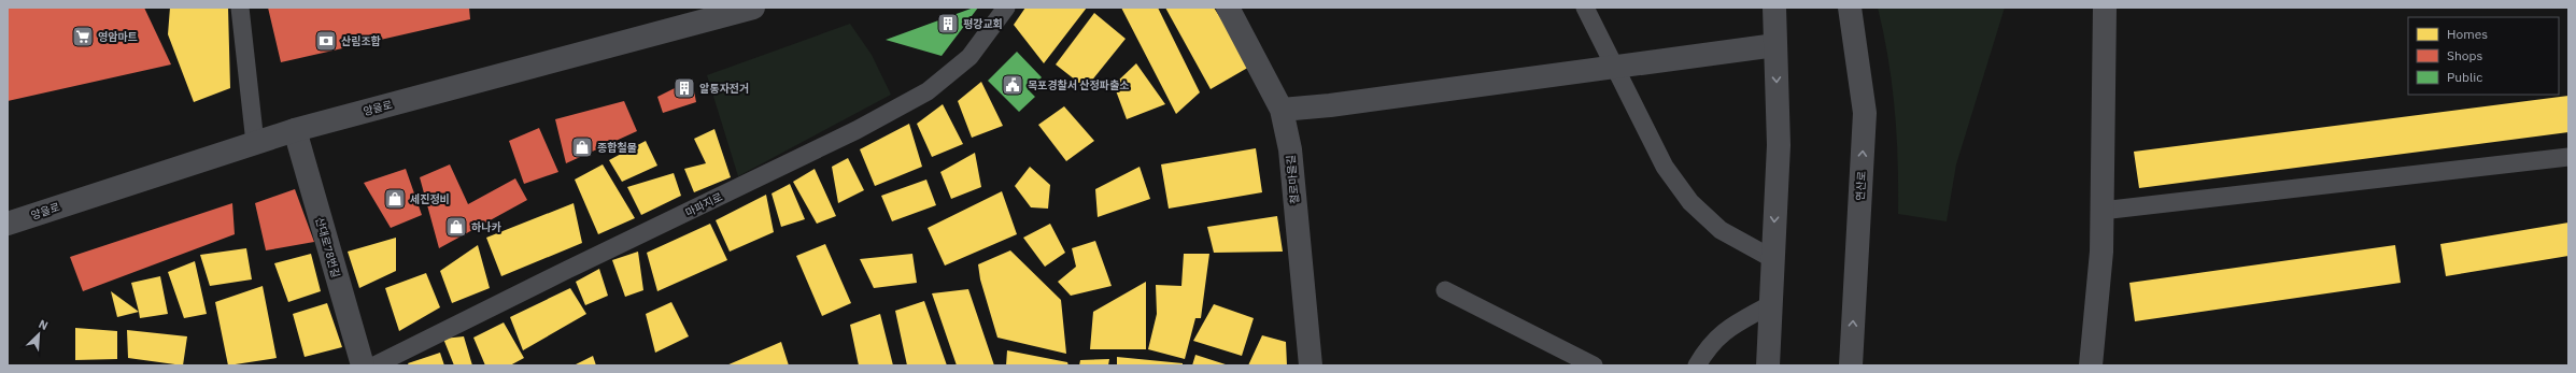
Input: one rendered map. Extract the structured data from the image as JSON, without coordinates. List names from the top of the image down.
{
  "streets": {
    "street": [
      "양을로",
      "철로마을길",
      "연산로",
      "산대로78번길"
    ],
    "lane": ["마파지로"]
  },
  "crossings": [
    ["양을로", "산대로78번길"]
  ],
  "places": {
    "building": ["평강교회", "알통자전거"],
    "supermarket": ["영암마트"],
    "bank": ["산림조합"],
    "public building": ["목포경찰서 산정파출소"],
    "shop": ["종합철물", "세진정비", "하나카"]
  },
  "legend": ["Homes", "Shops", "Public"],
  "north": "top right"
}
